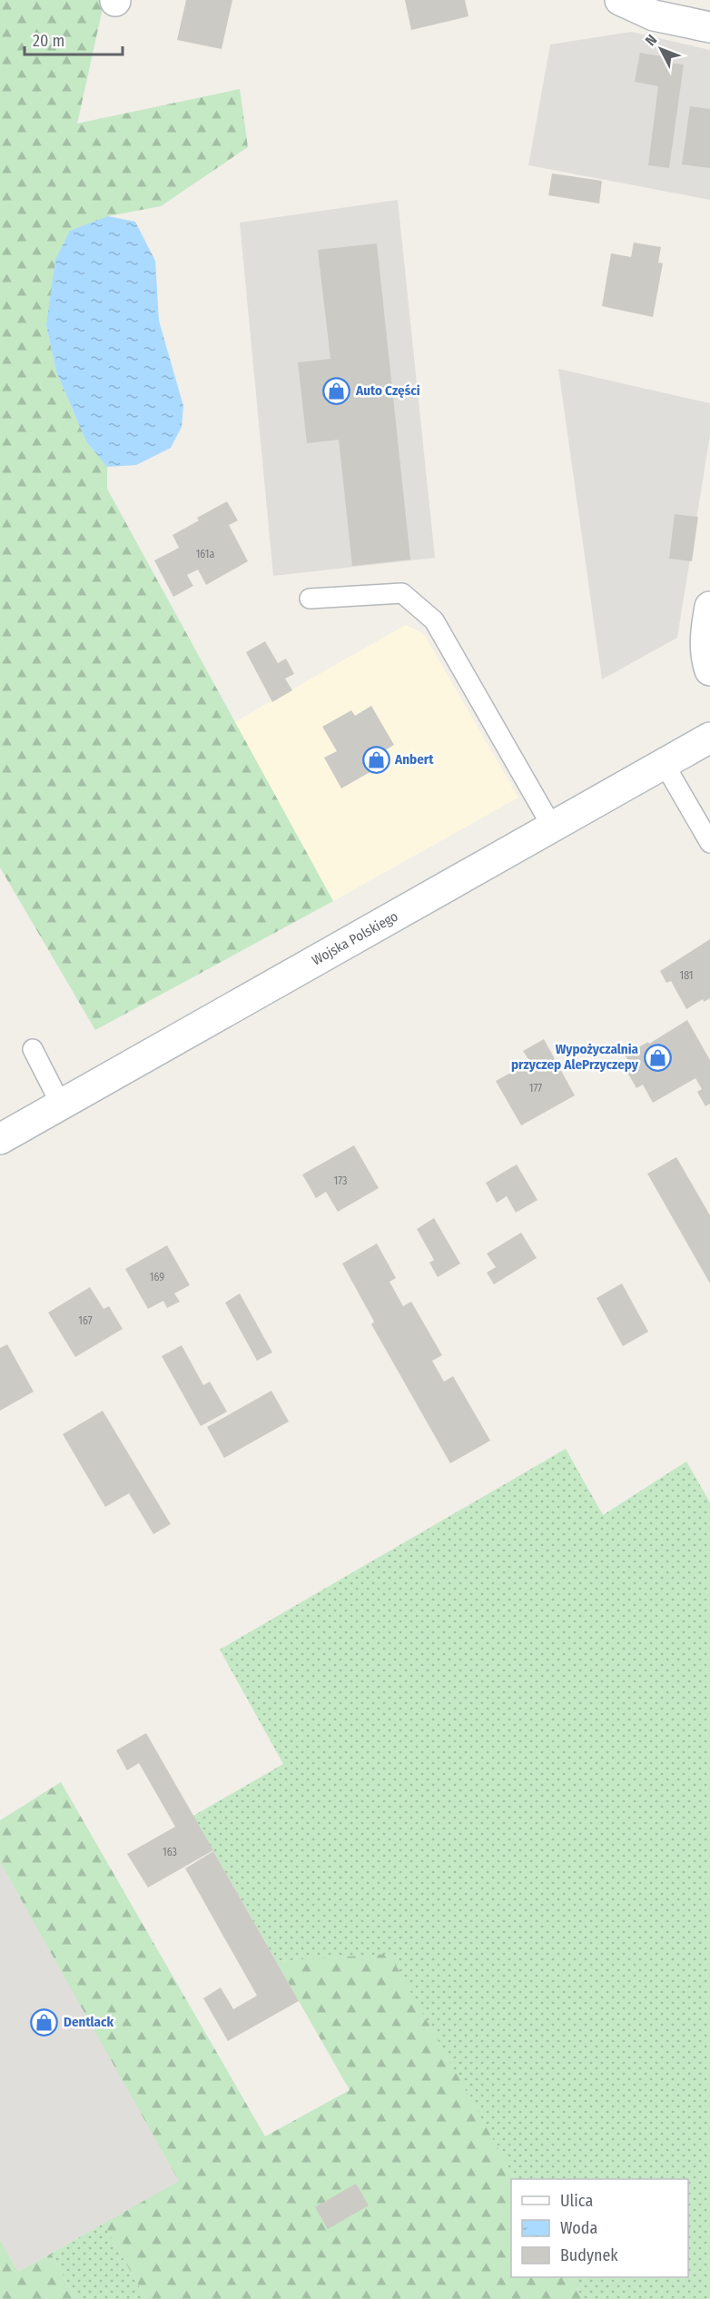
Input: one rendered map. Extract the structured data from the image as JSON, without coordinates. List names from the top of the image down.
{
  "streets": {
    "main road": ["Wojska Polskiego"]
  },
  "places": {
    "shop": [
      "Auto Części",
      "Anbert",
      "Wypożyczalnia przyczep AlePrzyczepy",
      "Dentlack"
    ]
  },
  "house_numbers": [
    "161a",
    "181",
    "177",
    "173",
    "169",
    "167",
    "163"
  ],
  "legend": ["Ulica", "Woda", "Budynek"],
  "scale_bar": "20 m",
  "north": "top left"
}
